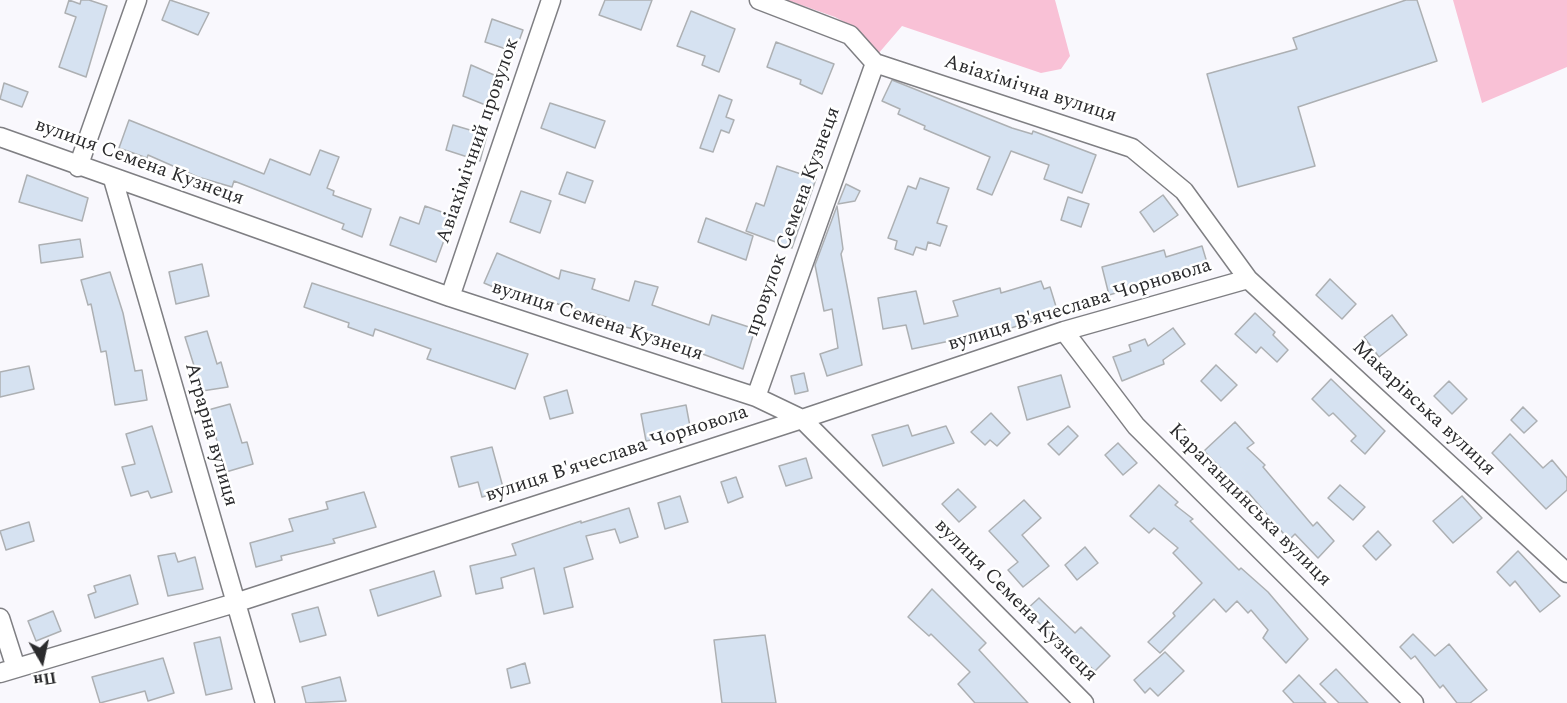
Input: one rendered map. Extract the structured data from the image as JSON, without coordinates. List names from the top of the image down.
{
  "streets": {
    "street": [
      "Авіахімічна вулиця",
      "Авіахімічний провулок",
      "вулиця Семена Кузнеця",
      "провулок Семена Кузнеця",
      "вулиця В'ячеслава Чорновола",
      "Макарівська вулиця",
      "Аграрна вулиця",
      "Карагандинська вулиця"
    ]
  },
  "crossings": [
    ["Авіахімічна вулиця", "провулок Семена Кузнеця"],
    ["Авіахімічна вулиця", "вулиця В'ячеслава Чорновола"],
    ["Авіахімічна вулиця", "Макарівська вулиця"],
    ["Авіахімічний провулок", "вулиця Семена Кузнеця"],
    ["вулиця Семена Кузнеця", "провулок Семена Кузнеця"],
    ["вулиця Семена Кузнеця", "вулиця В'ячеслава Чорновола"],
    ["вулиця Семена Кузнеця", "Аграрна вулиця"],
    ["вулиця В'ячеслава Чорновола", "Макарівська вулиця"],
    ["вулиця В'ячеслава Чорновола", "Аграрна вулиця"],
    ["вулиця В'ячеслава Чорновола", "Карагандинська вулиця"]
  ],
  "north": "bottom"
}
